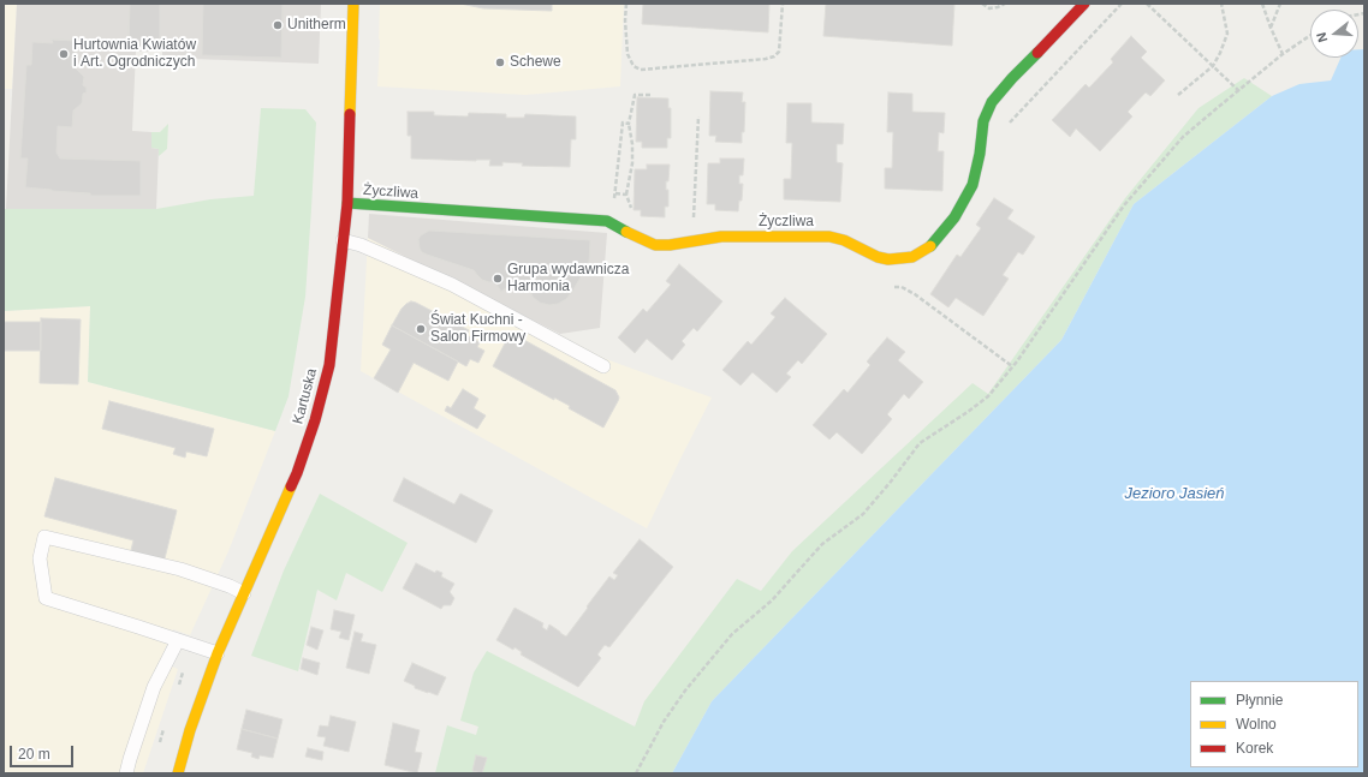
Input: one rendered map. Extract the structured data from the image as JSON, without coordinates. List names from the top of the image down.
{
  "streets": {
    "street": ["Życzliwa", "Kartuska"]
  },
  "crossings": [
    ["Życzliwa", "Kartuska"]
  ],
  "water": ["Jezioro Jasień"],
  "places": [
    "Unitherm",
    "Hurtownia Kwiatów i Art. Ogrodniczych",
    "Schewe",
    "Grupa wydawnicza Harmonia",
    "Świat Kuchni - Salon Firmowy"
  ],
  "legend": ["Płynnie", "Wolno", "Korek"],
  "scale_bar": "20 m",
  "north": "left"
}
